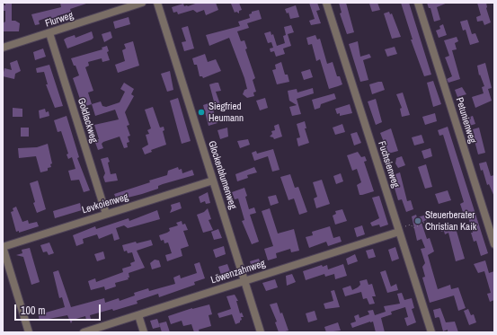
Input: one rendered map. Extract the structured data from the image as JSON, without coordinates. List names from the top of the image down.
{
  "streets": {
    "street": [
      "Flurweg",
      "Goldlackweg",
      "Petunienweg",
      "Fuchsienweg",
      "Glockenblumenweg",
      "Levkoienweg",
      "Löwenzahnweg"
    ]
  },
  "crossings": [
    ["Flurweg", "Goldlackweg"],
    ["Goldlackweg", "Levkoienweg"],
    ["Fuchsienweg", "Löwenzahnweg"],
    ["Glockenblumenweg", "Levkoienweg"],
    ["Glockenblumenweg", "Löwenzahnweg"]
  ],
  "places": ["Siegfried Heumann", "Steuerberater Christian Kaik"],
  "scale_bar": "100 m"
}
